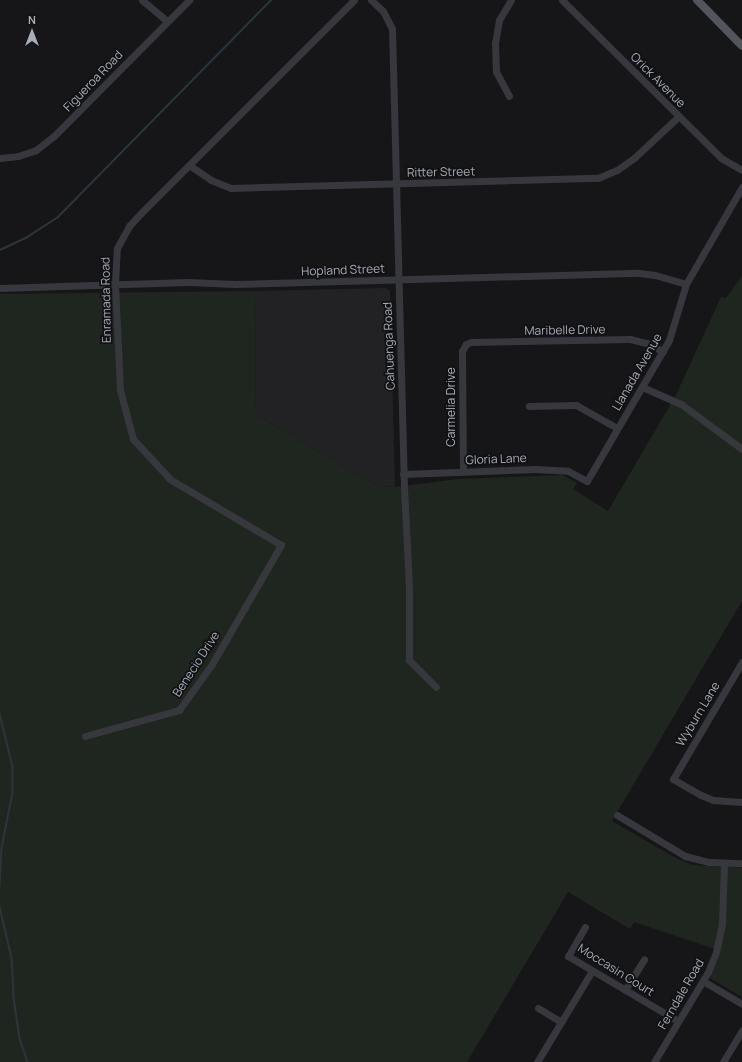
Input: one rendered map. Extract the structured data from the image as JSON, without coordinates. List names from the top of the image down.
{
  "streets": {
    "street": [
      "Orick Avenue",
      "Figueroa Road",
      "Ritter Street",
      "Hopland Street",
      "Enramada Road",
      "Maribelle Drive",
      "Cahuenga Road",
      "Llanada Avenue",
      "Carmelia Drive",
      "Gloria Lane",
      "Benecio Drive",
      "Wyburn Lane",
      "Moccasin Court",
      "Ferndale Road"
    ]
  },
  "crossings": [
    ["Orick Avenue", "Ritter Street"],
    ["Ritter Street", "Enramada Road"],
    ["Ritter Street", "Cahuenga Road"],
    ["Hopland Street", "Enramada Road"],
    ["Hopland Street", "Cahuenga Road"],
    ["Hopland Street", "Llanada Avenue"],
    ["Enramada Road", "Benecio Drive"],
    ["Maribelle Drive", "Llanada Avenue"],
    ["Maribelle Drive", "Carmelia Drive"],
    ["Cahuenga Road", "Gloria Lane"],
    ["Llanada Avenue", "Gloria Lane"],
    ["Carmelia Drive", "Gloria Lane"],
    ["Moccasin Court", "Ferndale Road"]
  ],
  "north": "top"
}
